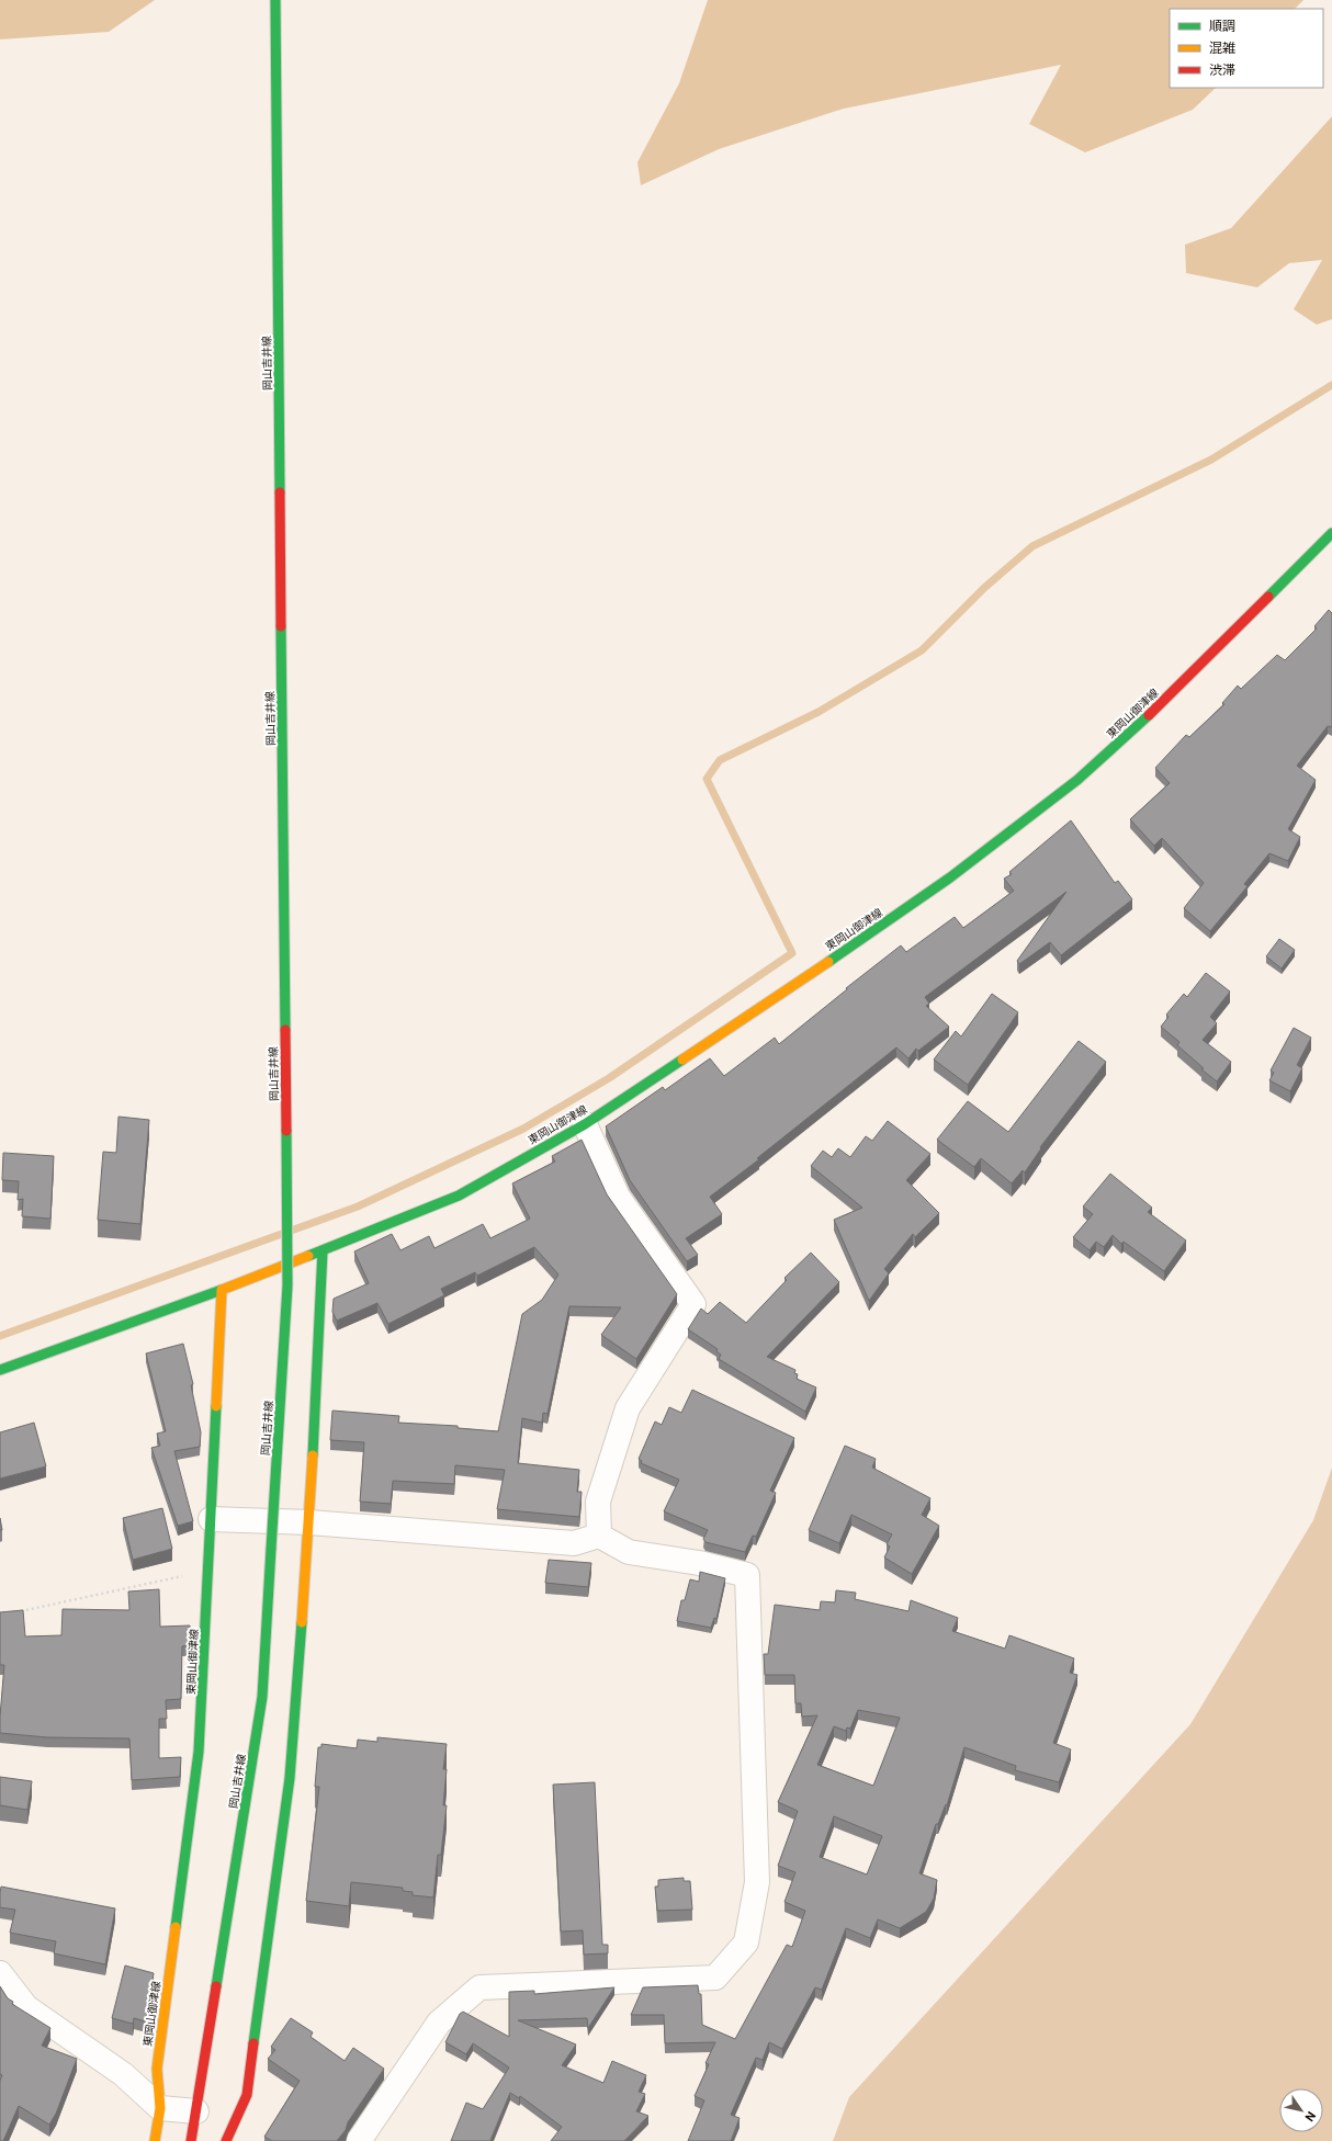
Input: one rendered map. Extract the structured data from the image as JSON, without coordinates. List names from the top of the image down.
{
  "streets": {
    "main road": ["岡山吉井線", "東岡山御津線"]
  },
  "legend": ["順調", "混雑", "渋滞"],
  "north": "bottom right"
}
